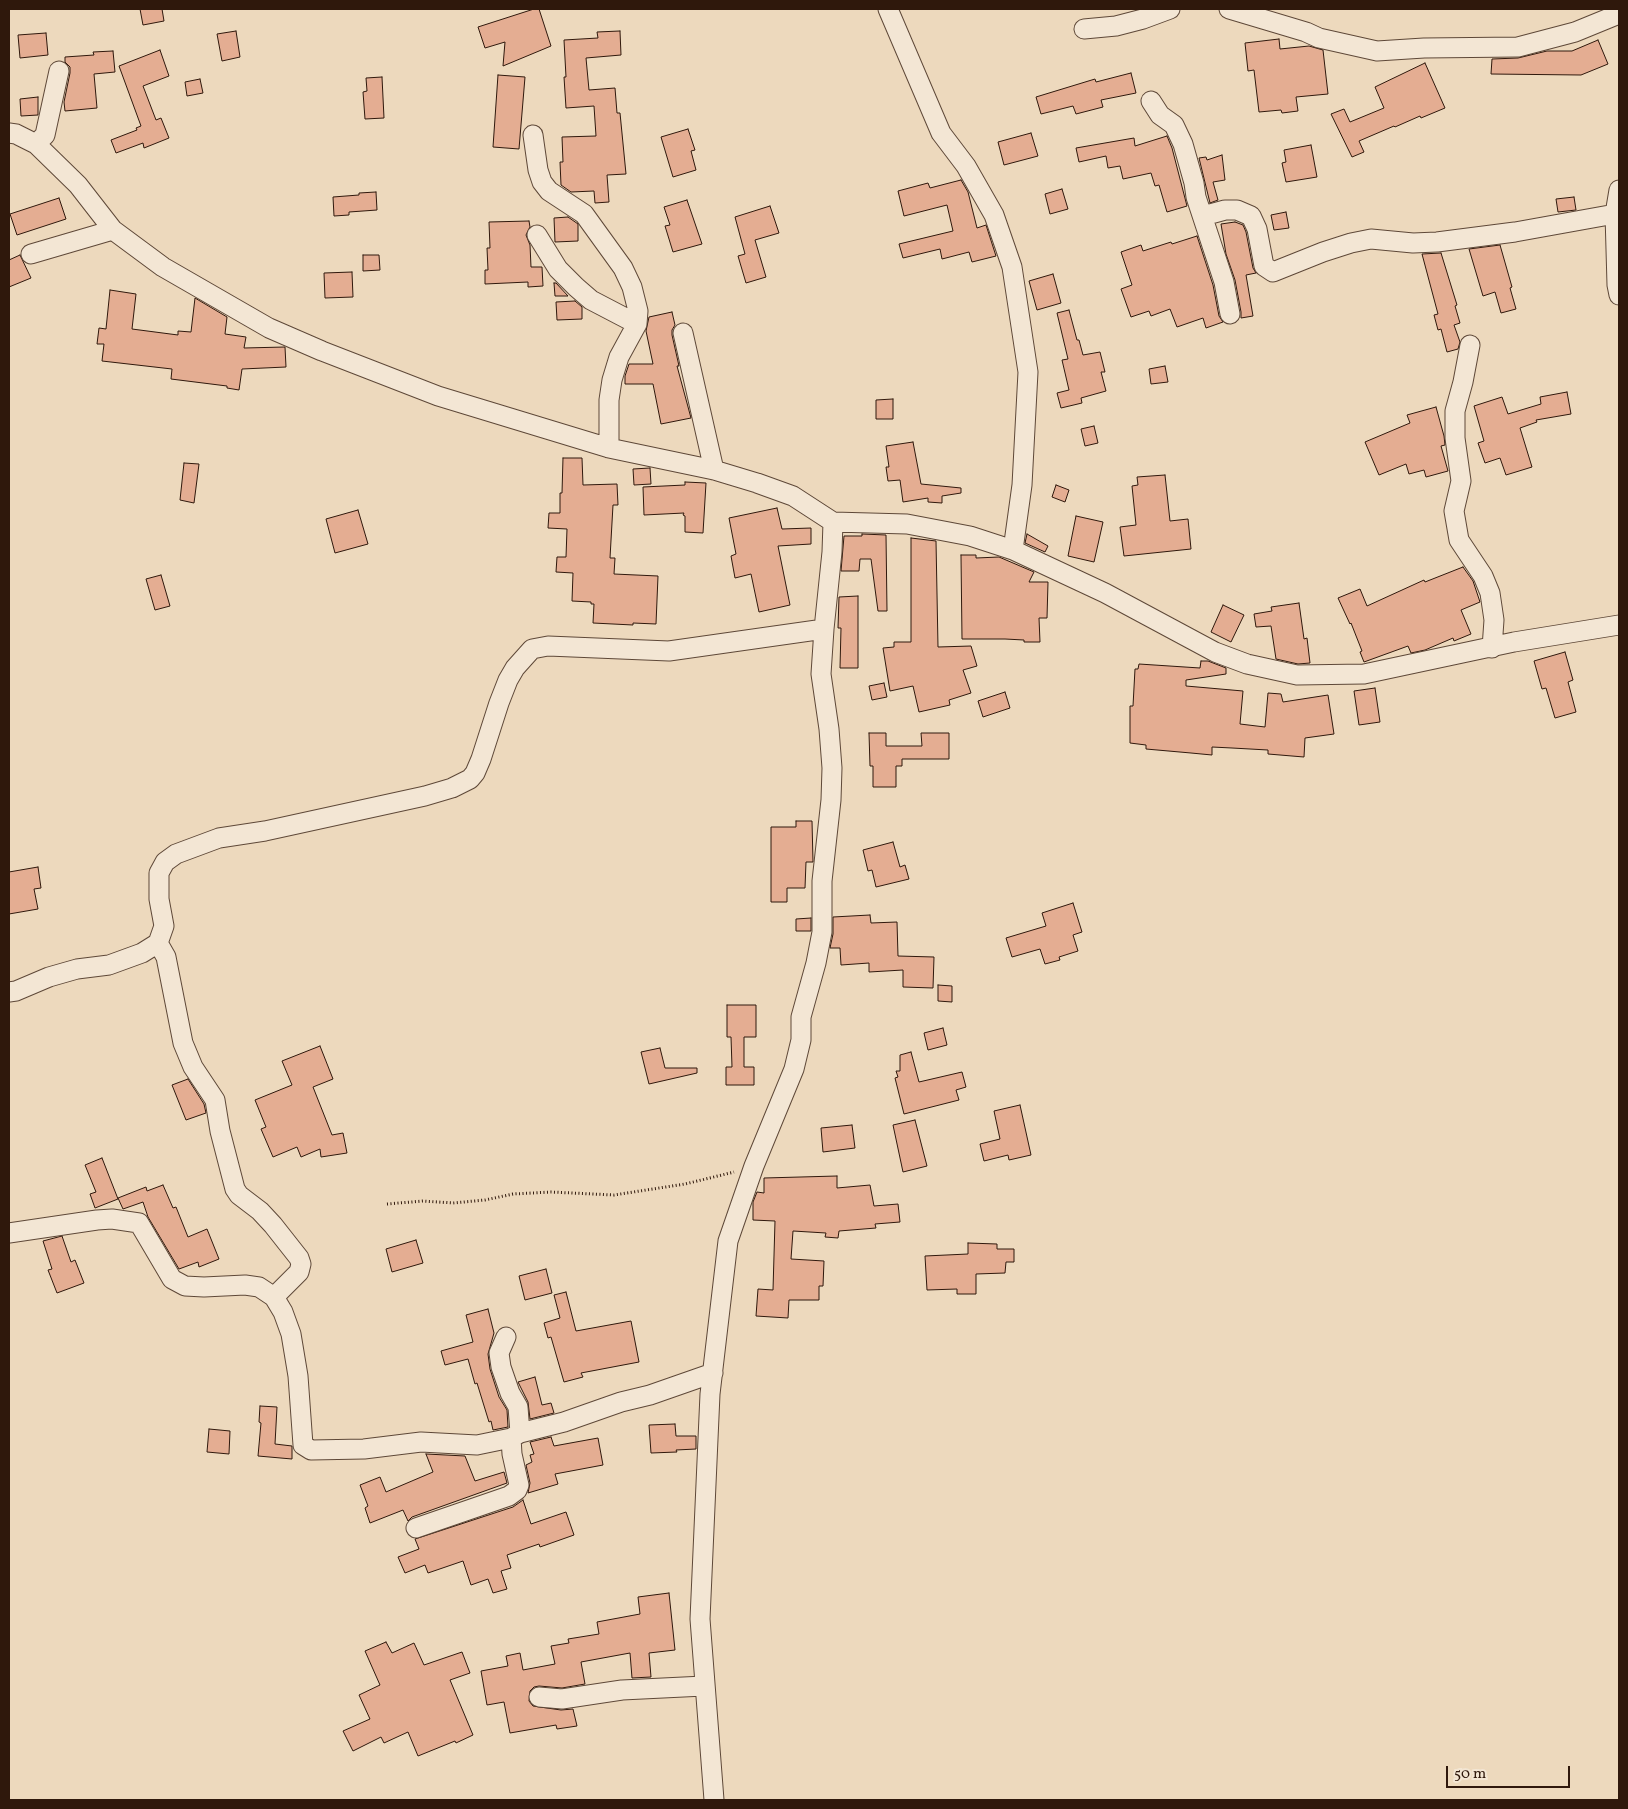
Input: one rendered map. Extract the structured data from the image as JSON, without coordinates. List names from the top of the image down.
{
  "scale_bar": "50 m"
}
